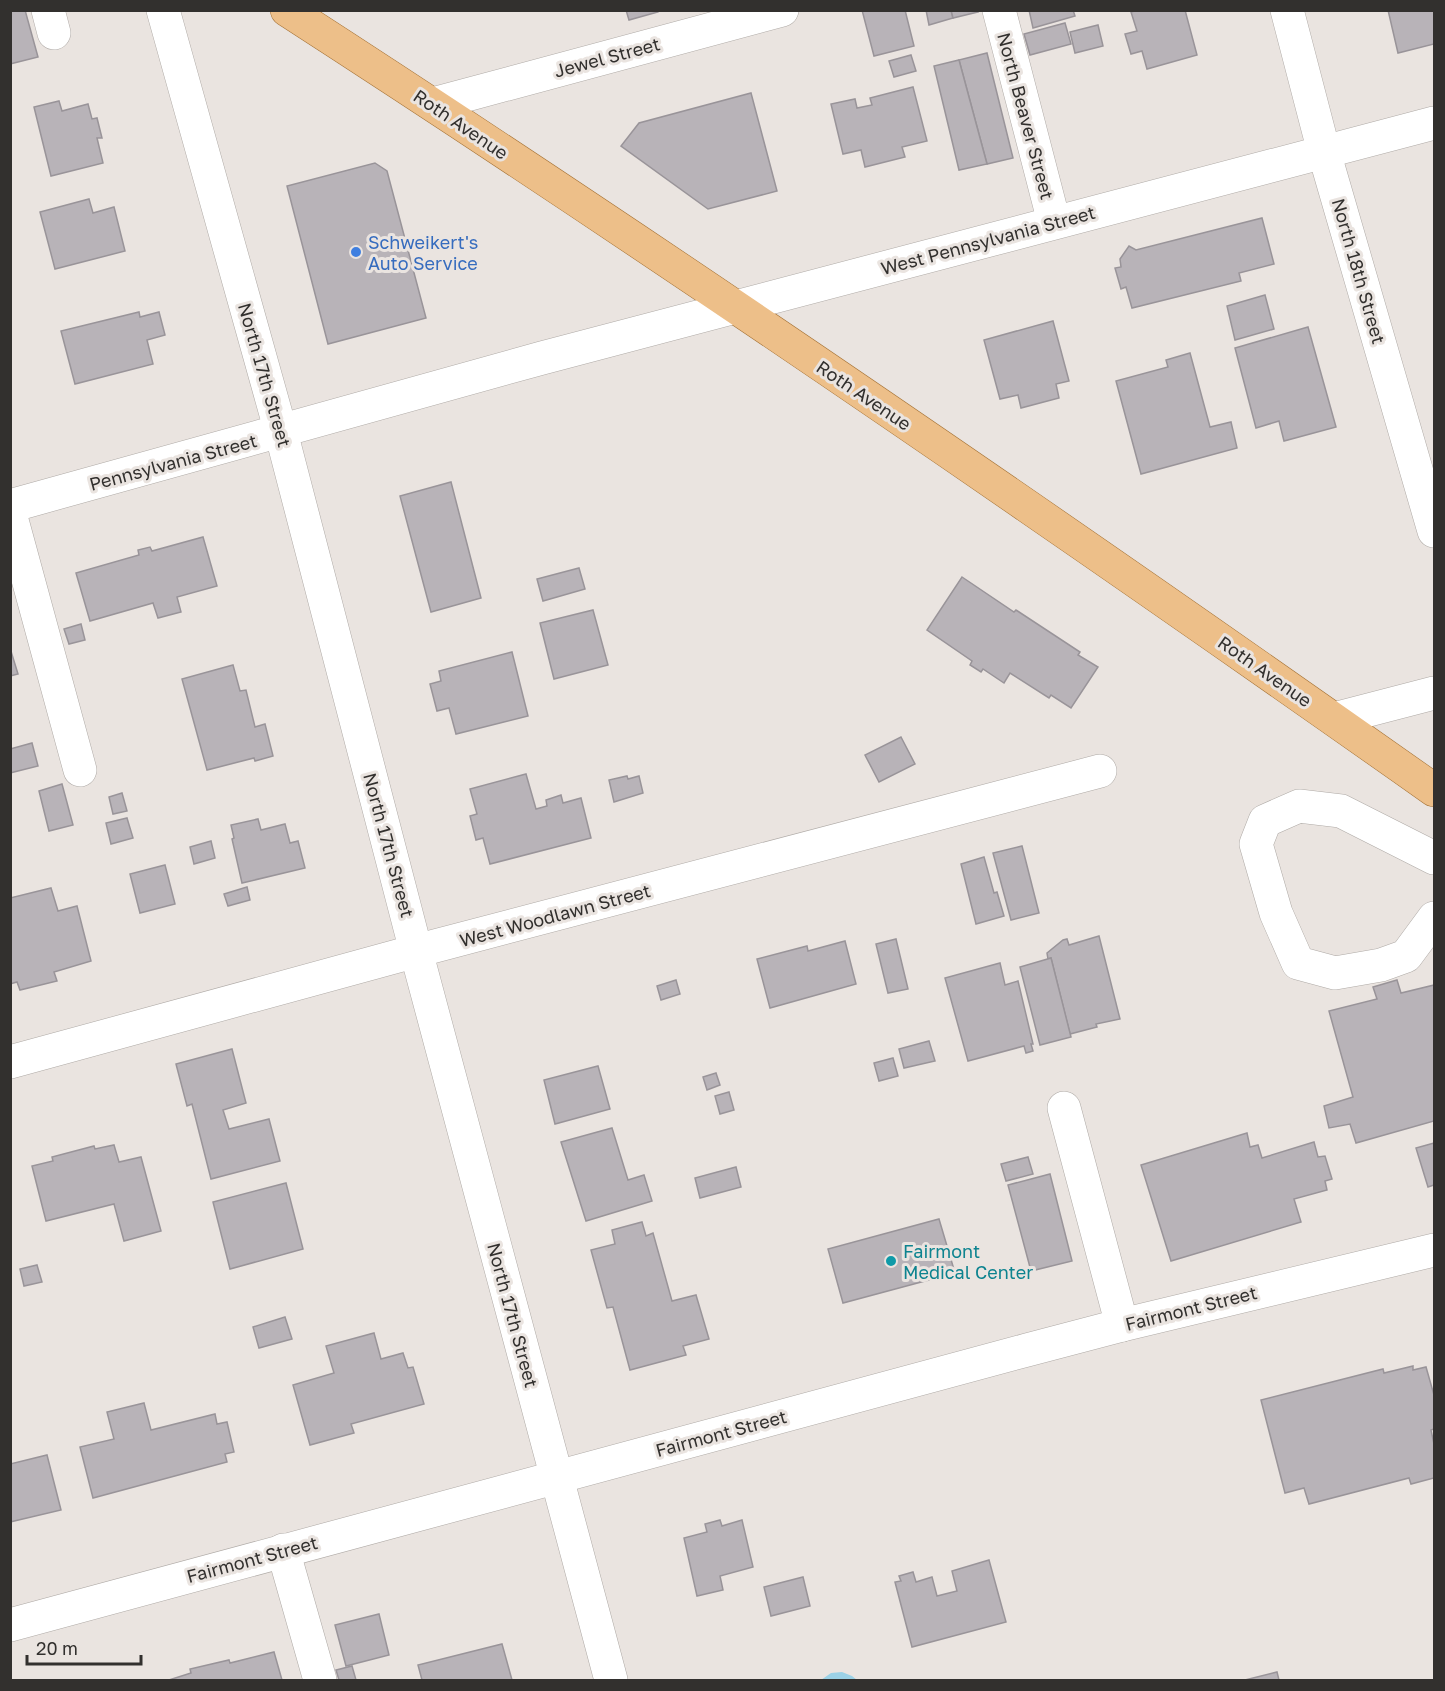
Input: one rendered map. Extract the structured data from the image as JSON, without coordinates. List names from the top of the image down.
{
  "streets": {
    "main road": ["Roth Avenue"],
    "street": [
      "Jewel Street",
      "North Beaver Street",
      "West Pennsylvania Street",
      "North 18th Street",
      "North 17th Street",
      "Pennsylvania Street",
      "West Woodlawn Street",
      "Fairmont Street"
    ]
  },
  "crossings": [
    ["Jewel Street", "Roth Avenue"],
    ["North Beaver Street", "West Pennsylvania Street"],
    ["Roth Avenue", "West Pennsylvania Street"],
    ["West Pennsylvania Street", "North 18th Street"],
    ["West Pennsylvania Street", "Pennsylvania Street"],
    ["North 17th Street", "Pennsylvania Street"],
    ["North 17th Street", "West Woodlawn Street"],
    ["North 17th Street", "Fairmont Street"]
  ],
  "places": ["Schweikert's Auto Service", "Fairmont Medical Center"],
  "scale_bar": "20 m"
}
